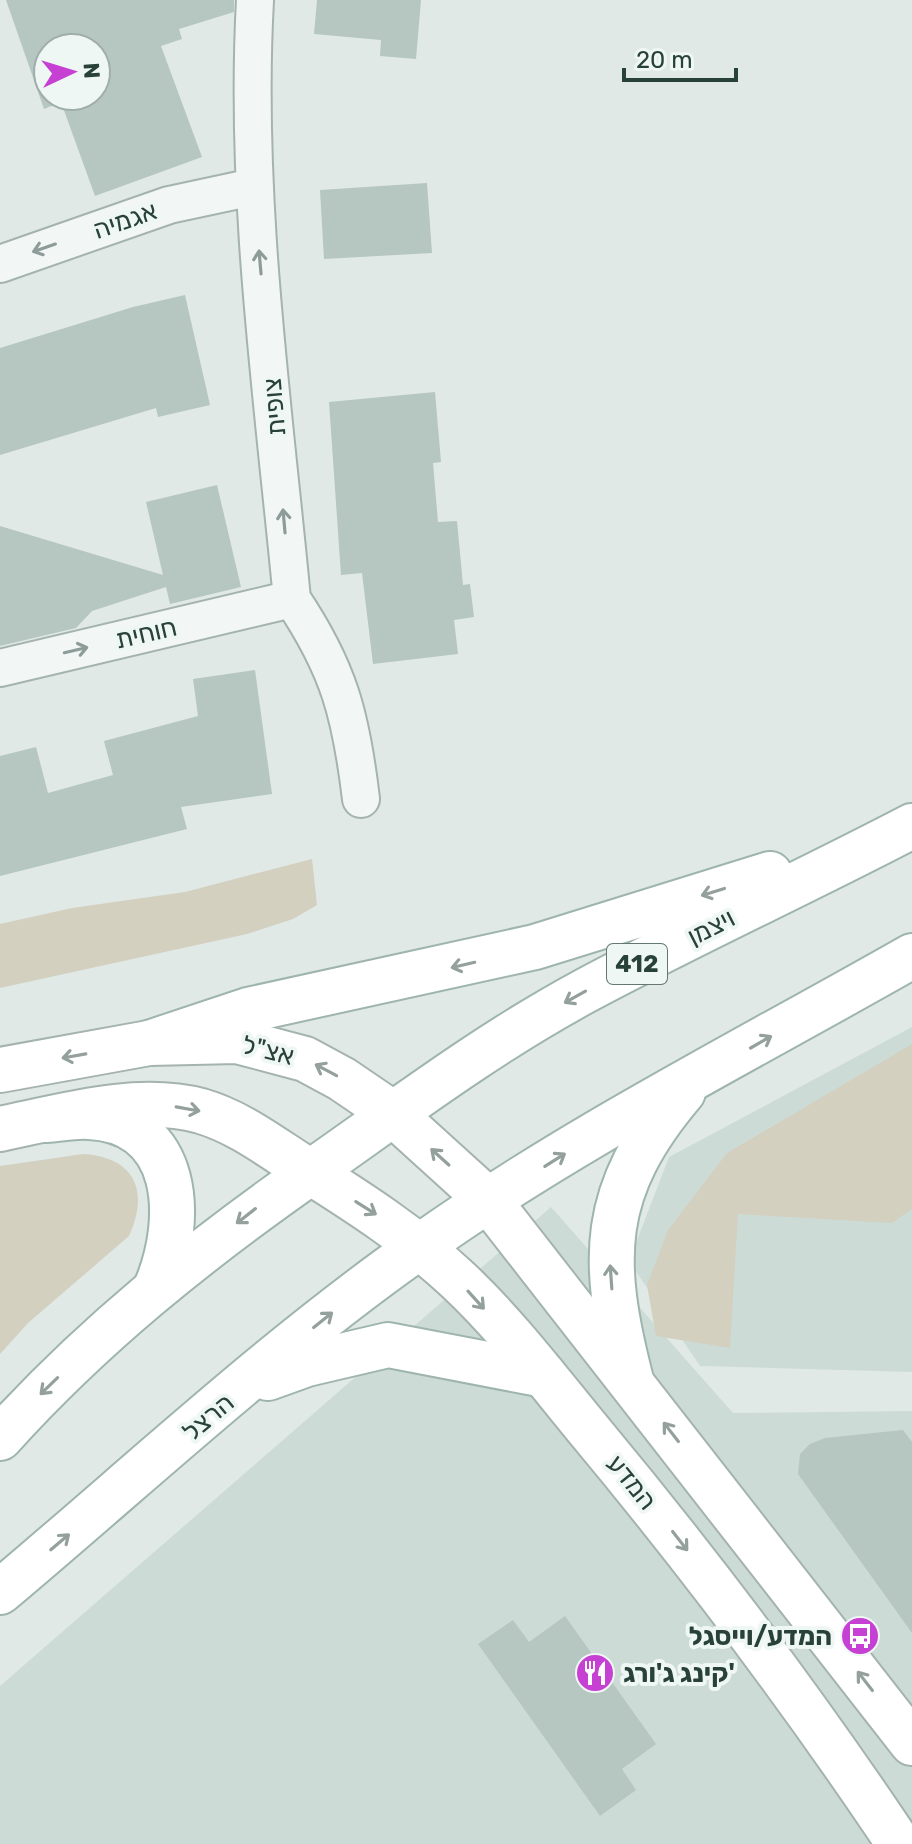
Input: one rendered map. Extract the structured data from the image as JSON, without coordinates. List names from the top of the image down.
{
  "streets": {
    "main road": [
      "ויצמן",
      "412",
      "אצ\"ל",
      "הרצל",
      "המדע"
    ],
    "street": ["אגמיה", "צופית", "חוחית"]
  },
  "crossings": [
    ["אגמיה", "צופית"],
    ["צופית", "חוחית"],
    ["ויצמן", "412"],
    ["ויצמן", "אצ\"ל"],
    ["412", "אצ\"ל"],
    ["412", "המדע"],
    ["הרצל", "המדע"]
  ],
  "one_way": ["אגמיה", "צופית", "חוחית"],
  "places": {
    "bus stop": ["המדע/וייסגל"],
    "restaurant": ["קינג ג'ורג'"]
  },
  "scale_bar": "20 m",
  "north": "right"
}
